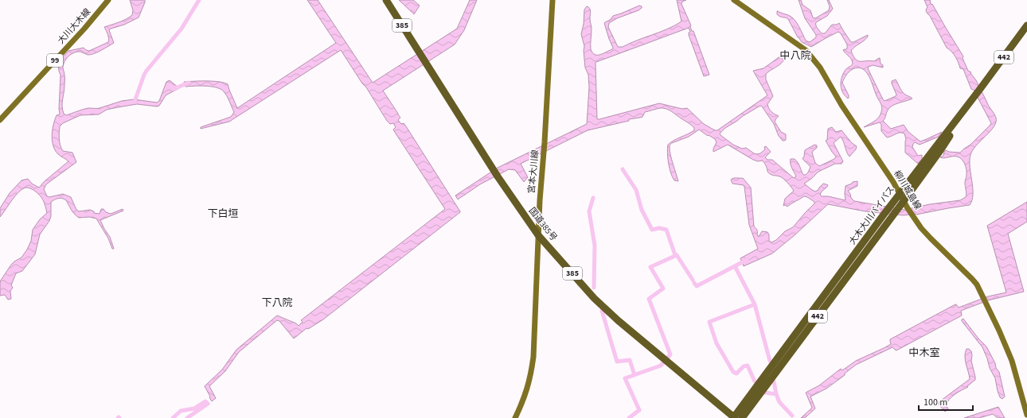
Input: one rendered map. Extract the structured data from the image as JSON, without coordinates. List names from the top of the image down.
{
  "streets": {
    "highway": [
      "385",
      "442",
      "大木大川バイパス",
      "国道385号"
    ],
    "main road": [
      "大川大木線",
      "99",
      "宮本大川線",
      "柳川城島線"
    ]
  },
  "crossings": [
    ["宮本大川線", "国道385号"],
    ["柳川城島線", "大木大川バイパス"],
    ["大木大川バイパス", "国道385号"]
  ],
  "districts": [
    "中八院",
    "下白垣",
    "下八院",
    "中木室"
  ],
  "scale_bar": "100 m"
}
